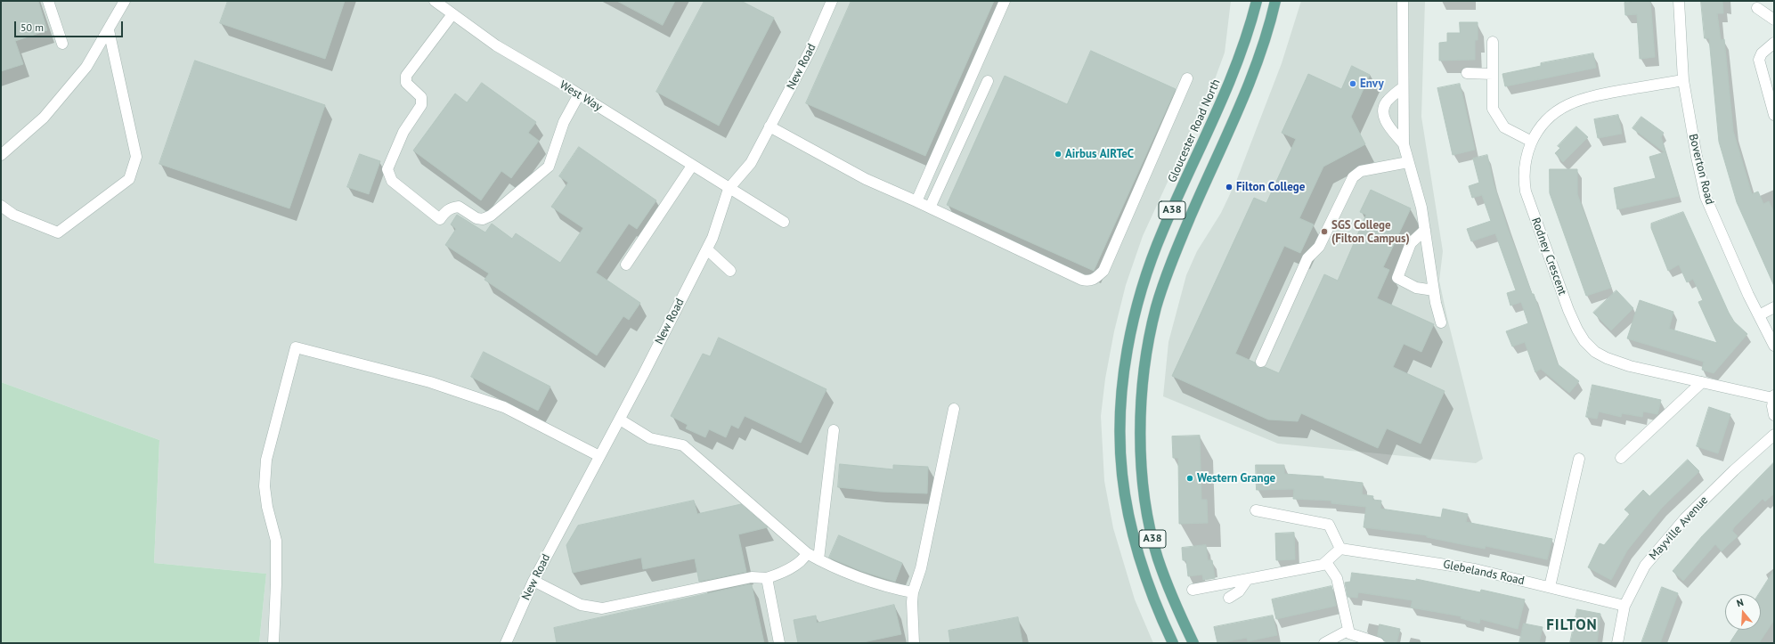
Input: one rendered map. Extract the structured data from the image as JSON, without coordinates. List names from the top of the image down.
{
  "streets": {
    "main road": ["Gloucester Road North", "A38"],
    "street": [
      "New Road",
      "West Way",
      "Boverton Road",
      "Rodney Crescent",
      "Mayville Avenue",
      "Glebelands Road"
    ]
  },
  "crossings": [
    ["New Road", "West Way"],
    ["Boverton Road", "Rodney Crescent"],
    ["Mayville Avenue", "Glebelands Road"]
  ],
  "districts": ["FILTON"],
  "places": [
    "Envy",
    "Airbus AIRTeC",
    "Filton College",
    "SGS College (Filton Campus)",
    "Western Grange"
  ],
  "scale_bar": "50 m",
  "north": "top"
}
